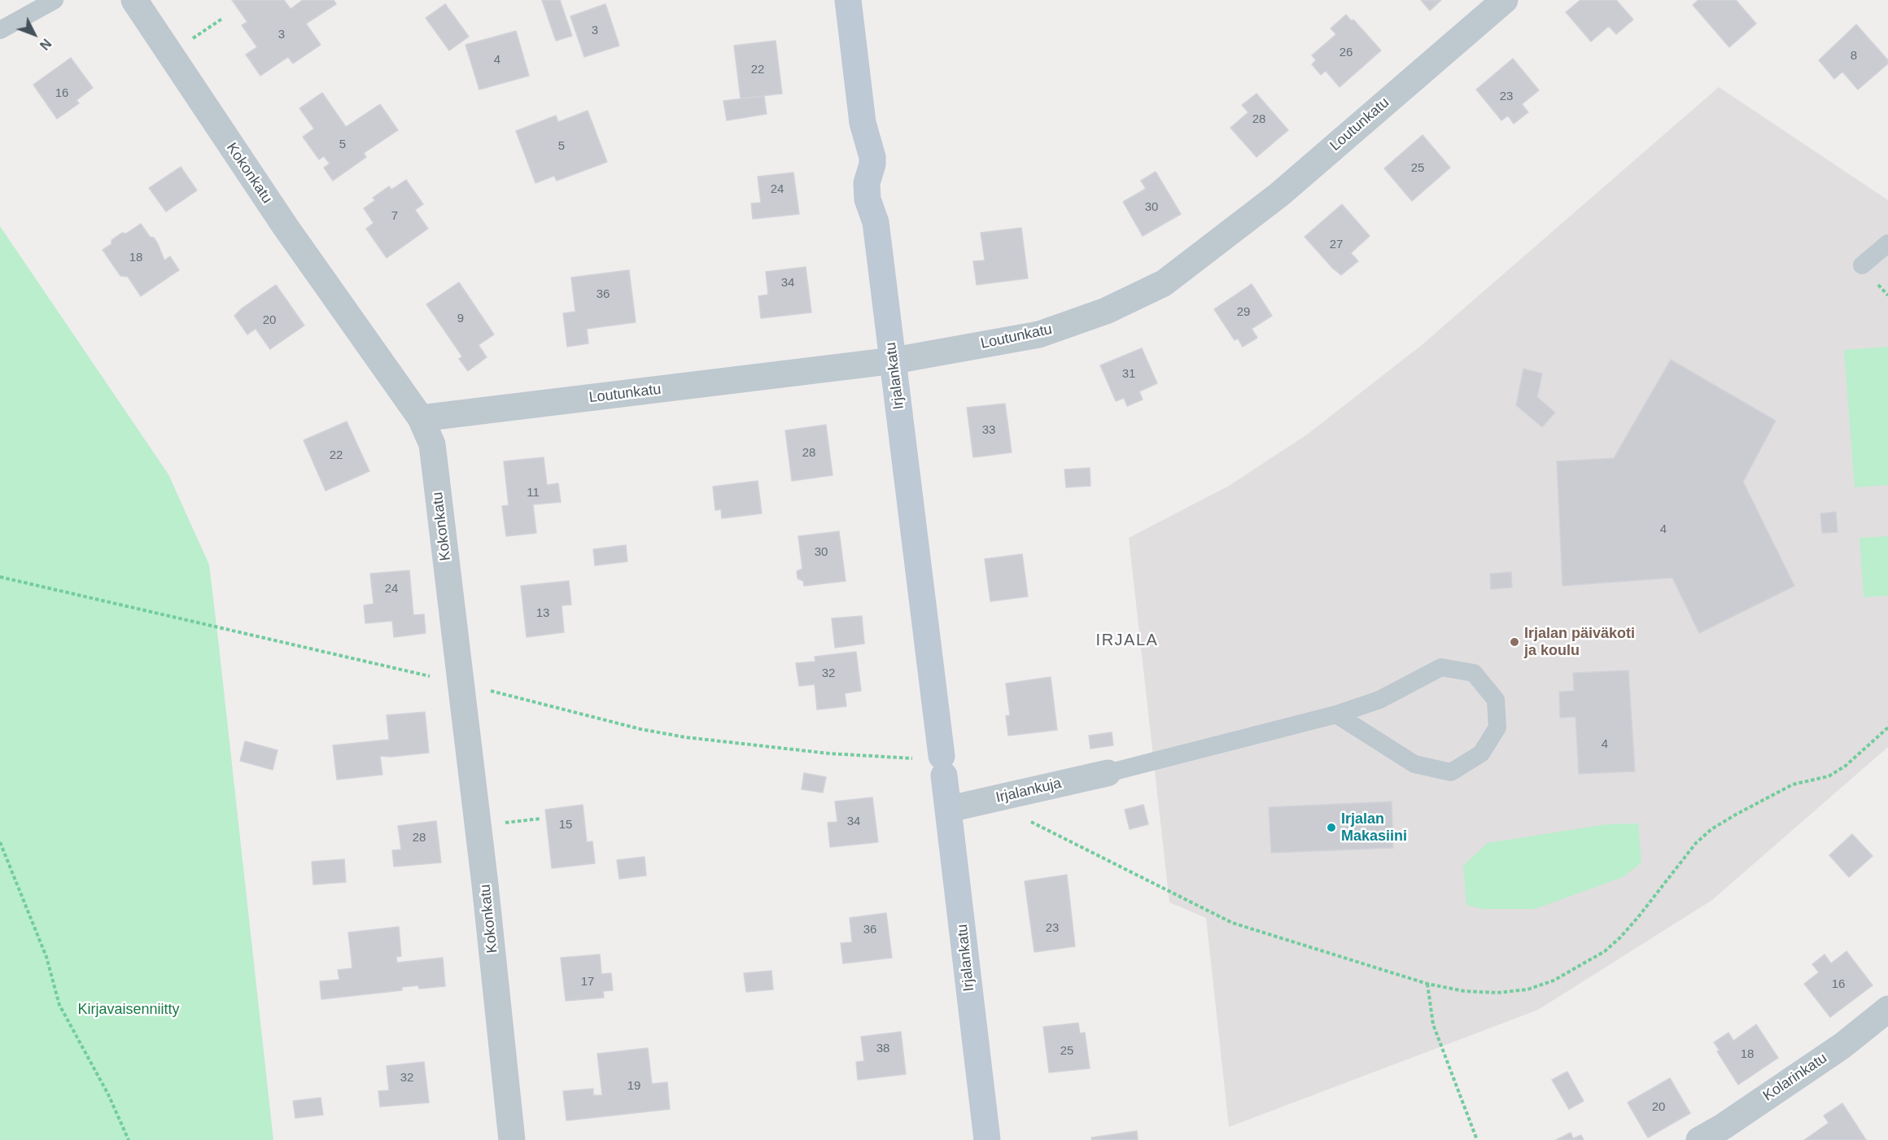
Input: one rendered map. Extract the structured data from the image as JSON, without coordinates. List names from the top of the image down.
{
  "streets": {
    "street": [
      "Loutunkatu",
      "Kokonkatu",
      "Irjalankatu",
      "Irjalankuja",
      "Kolarinkatu"
    ]
  },
  "crossings": [
    ["Loutunkatu", "Kokonkatu"],
    ["Loutunkatu", "Irjalankatu"],
    ["Irjalankatu", "Irjalankuja"]
  ],
  "districts": ["IRJALA"],
  "parks": ["Kirjavaisenniitty"],
  "places": ["Irjalan päiväkoti ja koulu", "Irjalan Makasiini"],
  "house_numbers": [
    "3",
    "3",
    "26",
    "8",
    "4",
    "22",
    "16",
    "23",
    "28",
    "5",
    "5",
    "25",
    "24",
    "30",
    "7",
    "27",
    "18",
    "34",
    "36",
    "29",
    "9",
    "20",
    "31",
    "33",
    "28",
    "22",
    "11",
    "4",
    "30",
    "24",
    "13",
    "32",
    "4",
    "34",
    "15",
    "28",
    "23",
    "36",
    "17",
    "16",
    "38",
    "25",
    "18",
    "32",
    "19",
    "20"
  ],
  "north": "bottom right"
}
